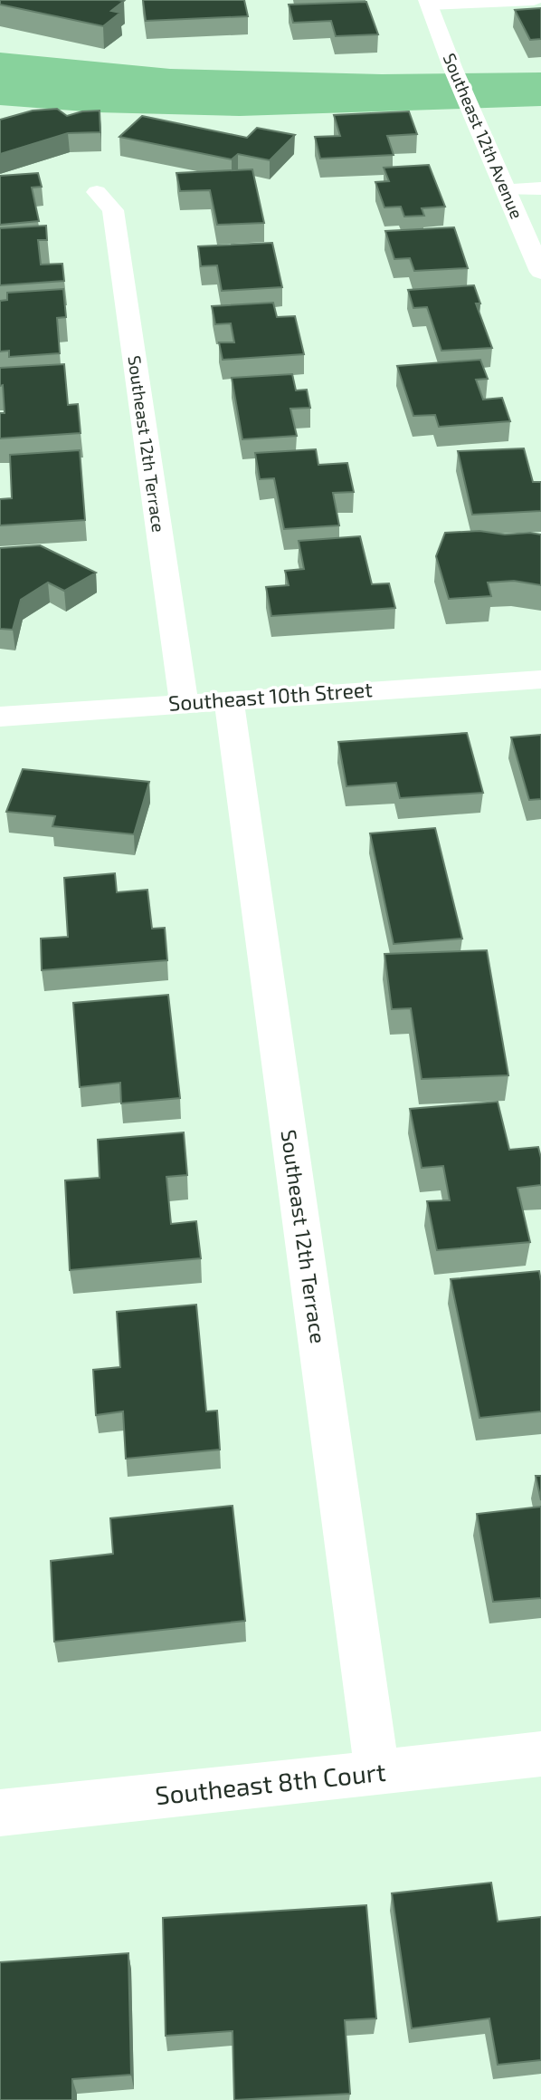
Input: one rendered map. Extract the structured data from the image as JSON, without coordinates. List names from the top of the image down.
{
  "streets": {
    "street": [
      "Southeast 12th Avenue",
      "Southeast 12th Terrace",
      "Southeast 10th Street",
      "Southeast 8th Court"
    ]
  },
  "crossings": [
    ["Southeast 12th Terrace", "Southeast 10th Street"],
    ["Southeast 12th Terrace", "Southeast 8th Court"]
  ]
}
